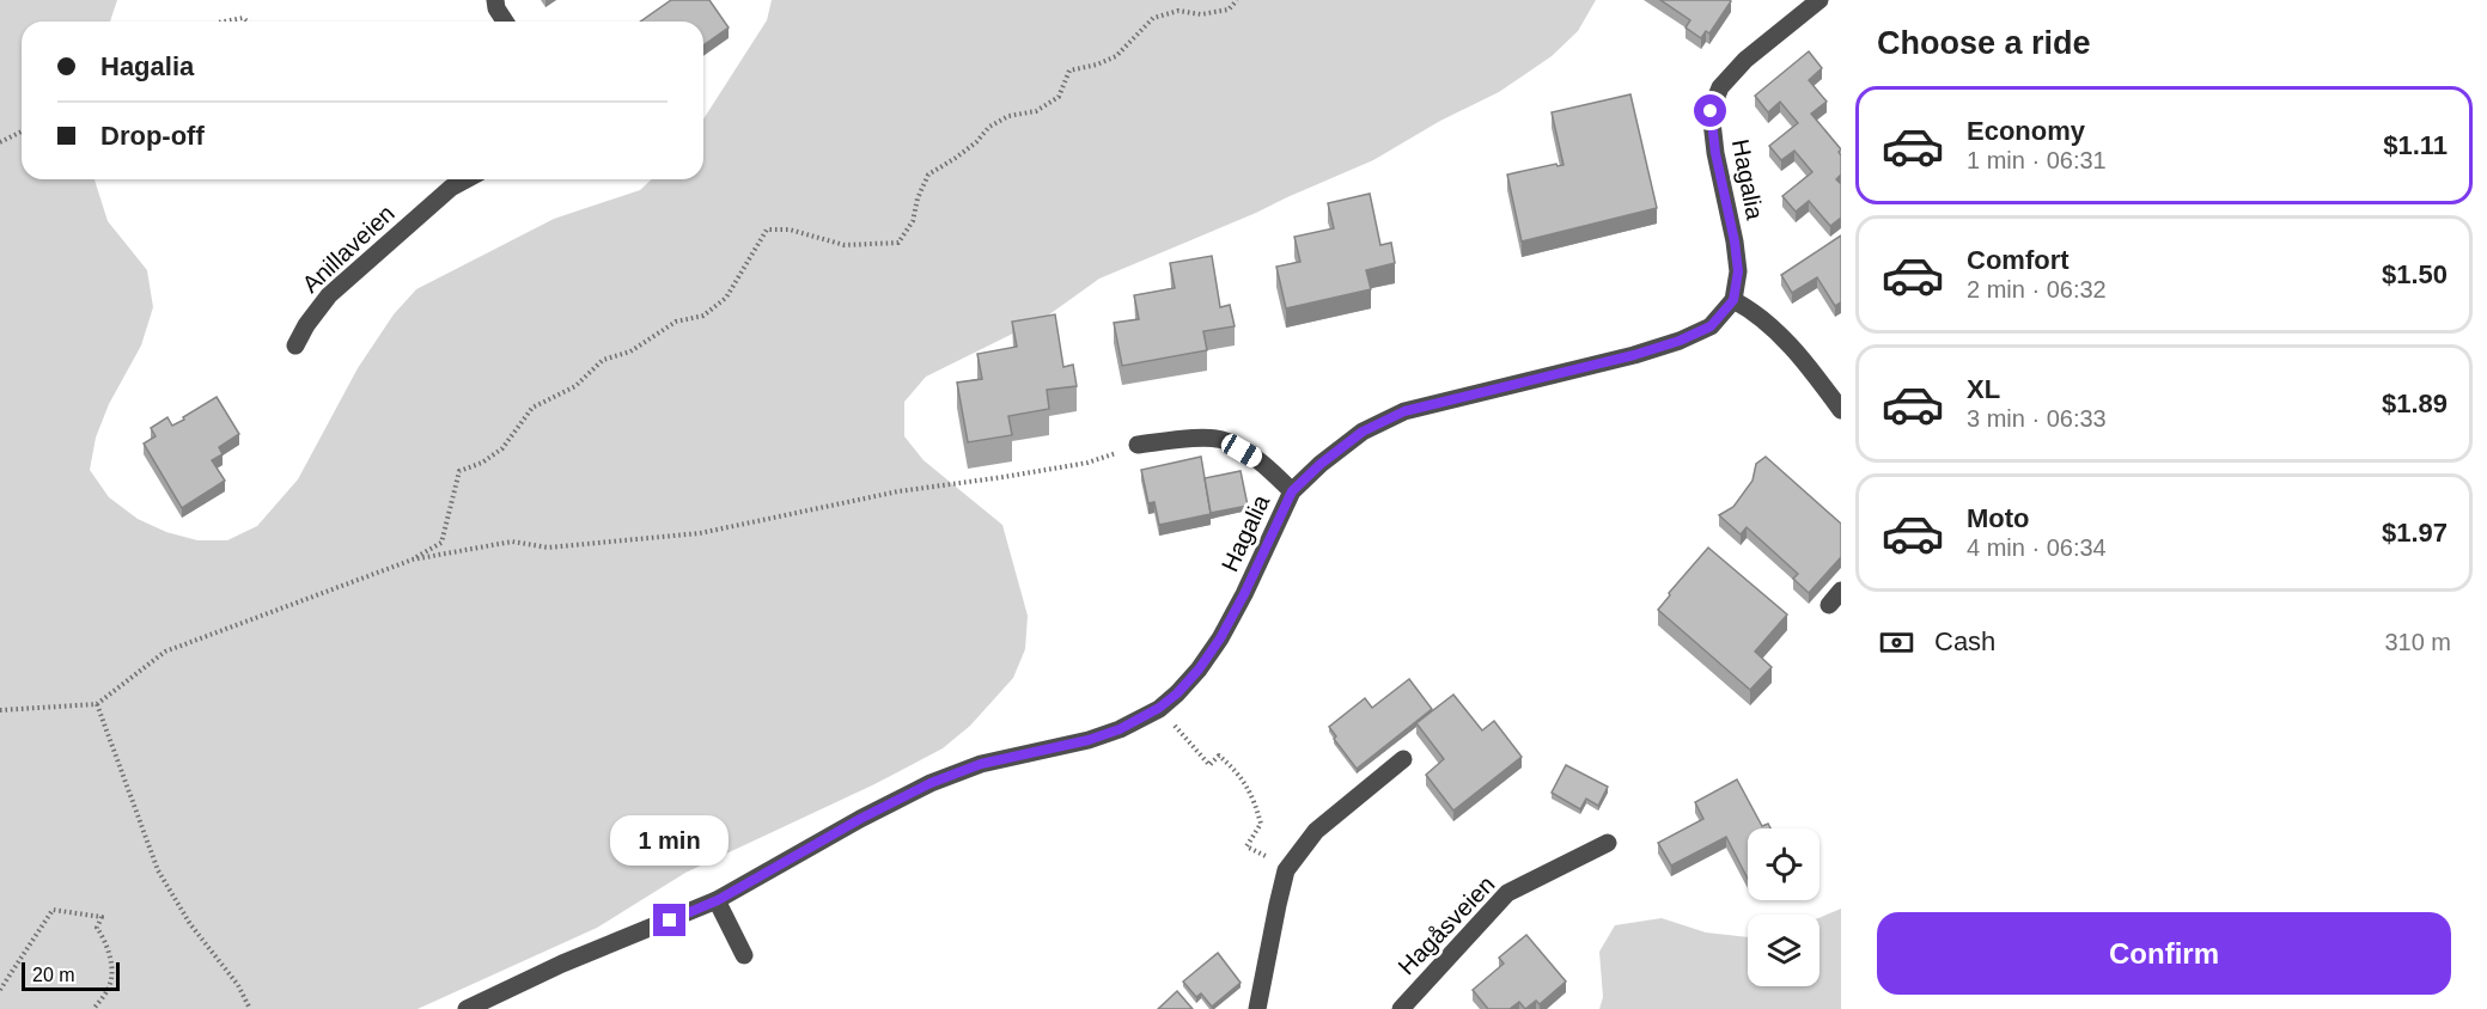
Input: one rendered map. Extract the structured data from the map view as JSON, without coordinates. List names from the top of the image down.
{
  "streets": {
    "street": ["Hagalia", "Anillaveien", "Hagåsveien"]
  },
  "scale_bar": "20 m",
  "page": {
    "heading": "Choose a ride",
    "banner": ["Hagalia", "Drop-off"],
    "list": [
      {
        "name": "Economy",
        "note": "1 min · 06:31",
        "value": "$1.11"
      },
      {
        "name": "Comfort",
        "note": "2 min · 06:32",
        "value": "$1.50"
      },
      {
        "name": "XL",
        "note": "3 min · 06:33",
        "value": "$1.89"
      },
      {
        "name": "Moto",
        "note": "4 min · 06:34",
        "value": "$1.97"
      }
    ],
    "pay": ["Cash", "310 m"],
    "bubble": "1 min",
    "buttons": "Confirm",
    "scale": "20 m"
  }
}
